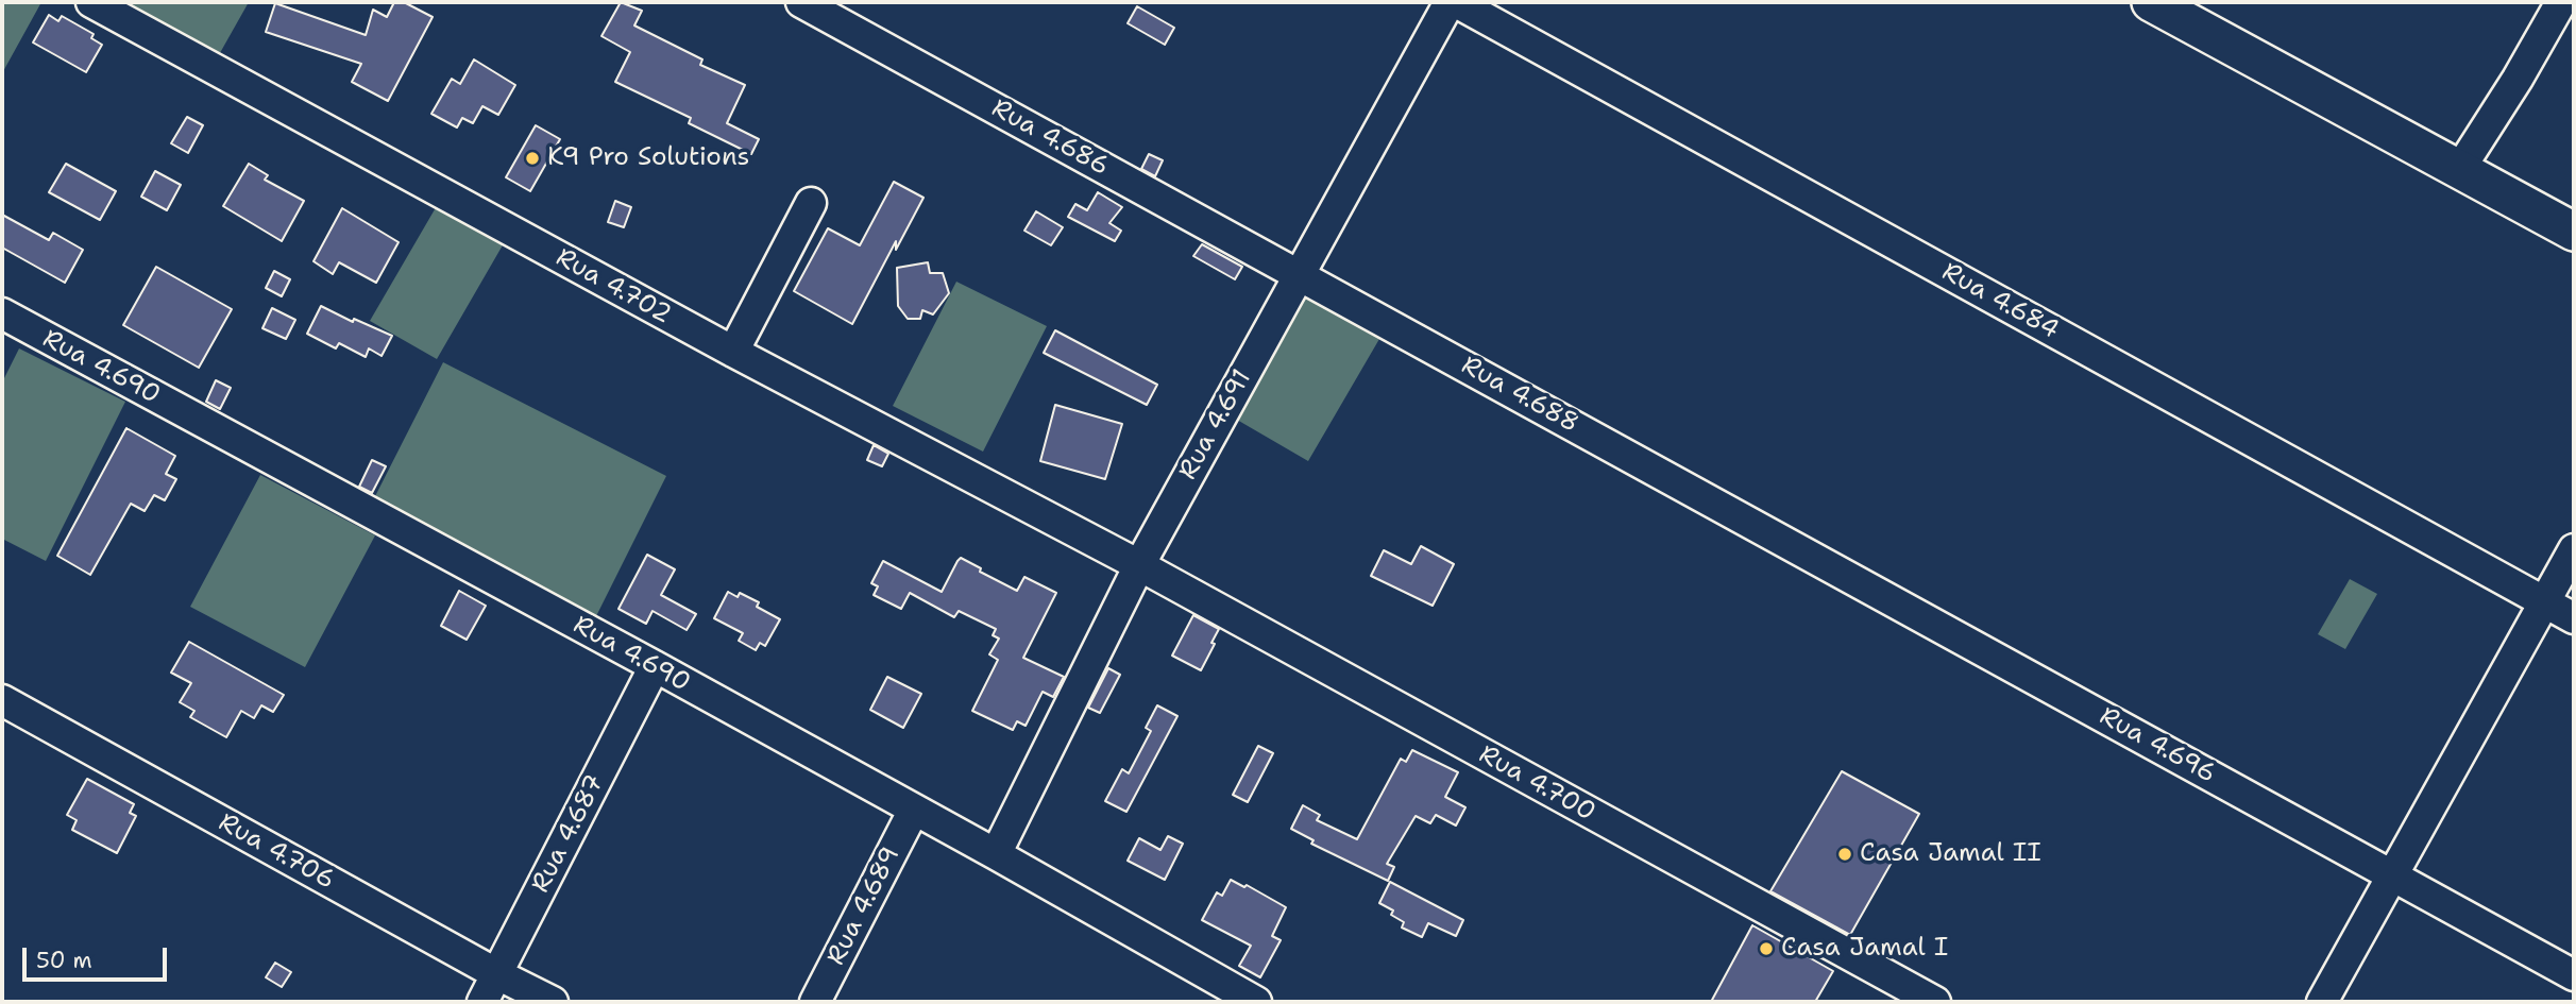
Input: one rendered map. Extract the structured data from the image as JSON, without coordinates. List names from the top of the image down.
{
  "streets": {
    "street": [
      "Rua 4.686",
      "Rua 4.702",
      "Rua 4.684",
      "Rua 4.690",
      "Rua 4.688",
      "Rua 4.691",
      "Rua 4.696",
      "Rua 4.700",
      "Rua 4.687",
      "Rua 4.706",
      "Rua 4.689"
    ]
  },
  "crossings": [
    ["Rua 4.686", "Rua 4.688"],
    ["Rua 4.686", "Rua 4.691"],
    ["Rua 4.702", "Rua 4.691"],
    ["Rua 4.702", "Rua 4.700"],
    ["Rua 4.690", "Rua 4.691"],
    ["Rua 4.690", "Rua 4.687"],
    ["Rua 4.690", "Rua 4.689"],
    ["Rua 4.688", "Rua 4.691"],
    ["Rua 4.688", "Rua 4.696"],
    ["Rua 4.691", "Rua 4.700"],
    ["Rua 4.687", "Rua 4.706"]
  ],
  "places": ["K9 Pro Solutions", "Casa Jamal II", "Casa Jamal I"],
  "scale_bar": "50 m"
}
